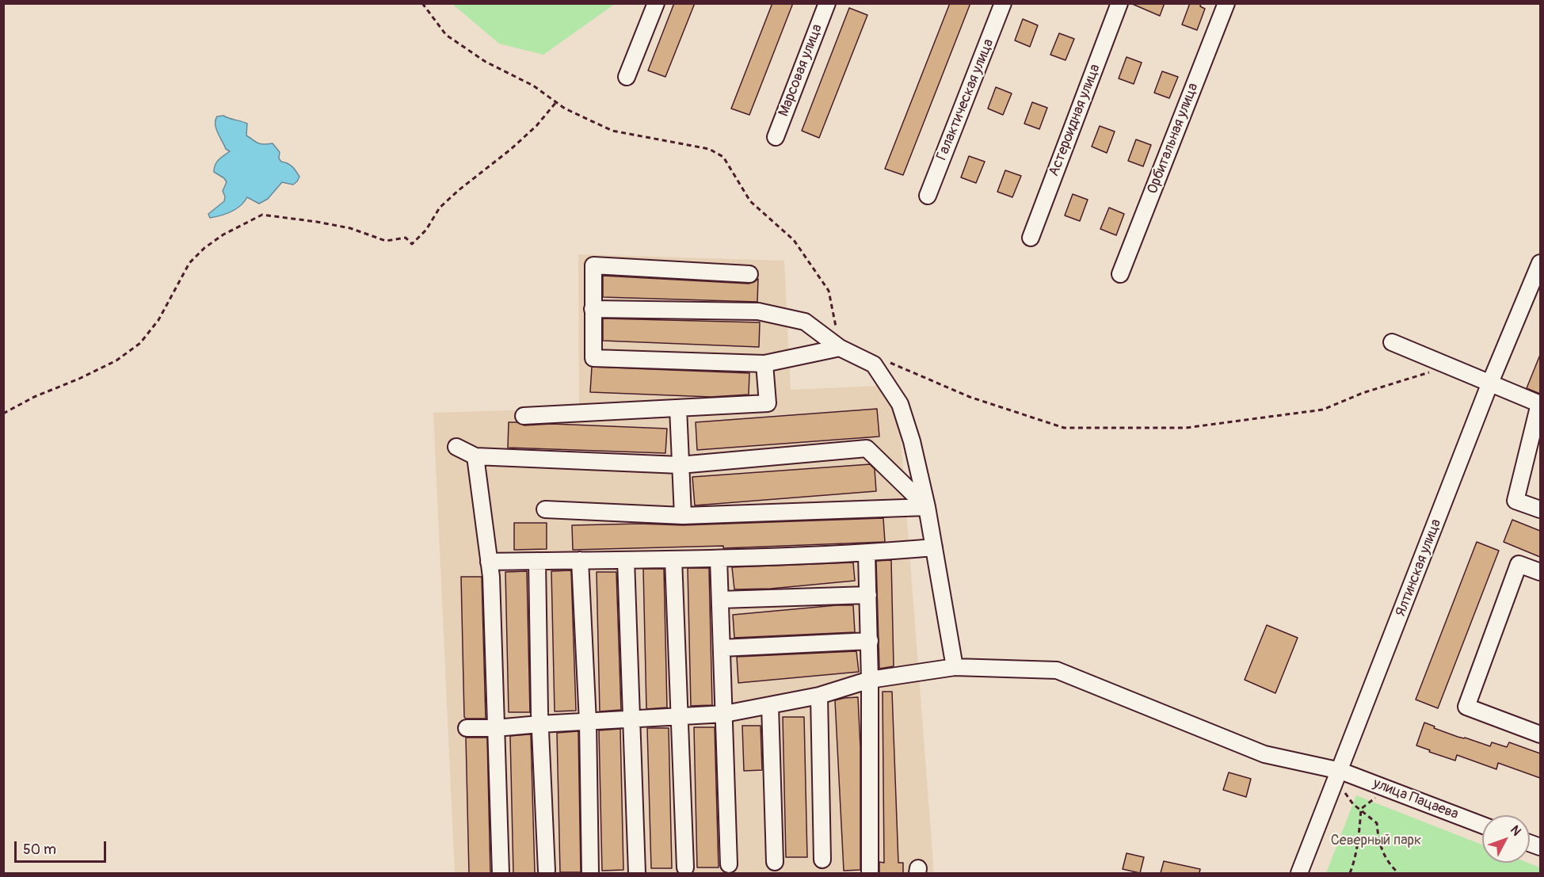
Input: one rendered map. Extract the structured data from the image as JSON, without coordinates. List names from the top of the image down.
{
  "streets": {
    "street": [
      "Марсовая улица",
      "Галактическая улица",
      "Астероидная улица",
      "Орбитальная улица",
      "Ялтинская улица",
      "улица Пацаева"
    ]
  },
  "crossings": [
    ["Ялтинская улица", "улица Пацаева"]
  ],
  "parks": ["Северный парк"],
  "scale_bar": "50 m",
  "north": "top right"
}
